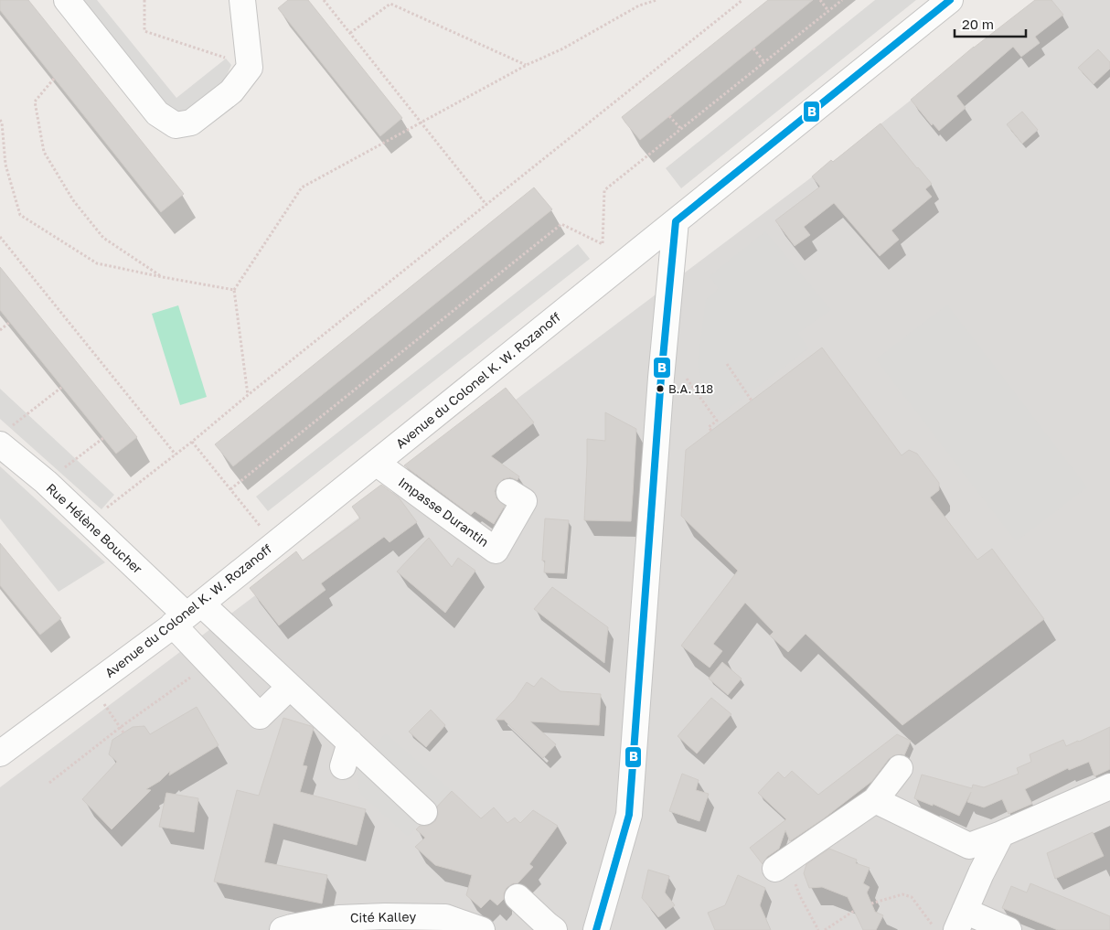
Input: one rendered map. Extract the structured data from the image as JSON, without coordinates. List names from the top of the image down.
{
  "streets": {
    "street": [
      "Avenue du Colonel K. W. Rozanoff",
      "Impasse Durantin",
      "Rue Hélène Boucher",
      "Cité Kalley"
    ]
  },
  "crossings": [
    ["Avenue du Colonel K. W. Rozanoff", "Impasse Durantin"],
    ["Avenue du Colonel K. W. Rozanoff", "Rue Hélène Boucher"]
  ],
  "places": ["B.A. 118"],
  "lines": ["transit line B"],
  "scale_bar": "20 m"
}
